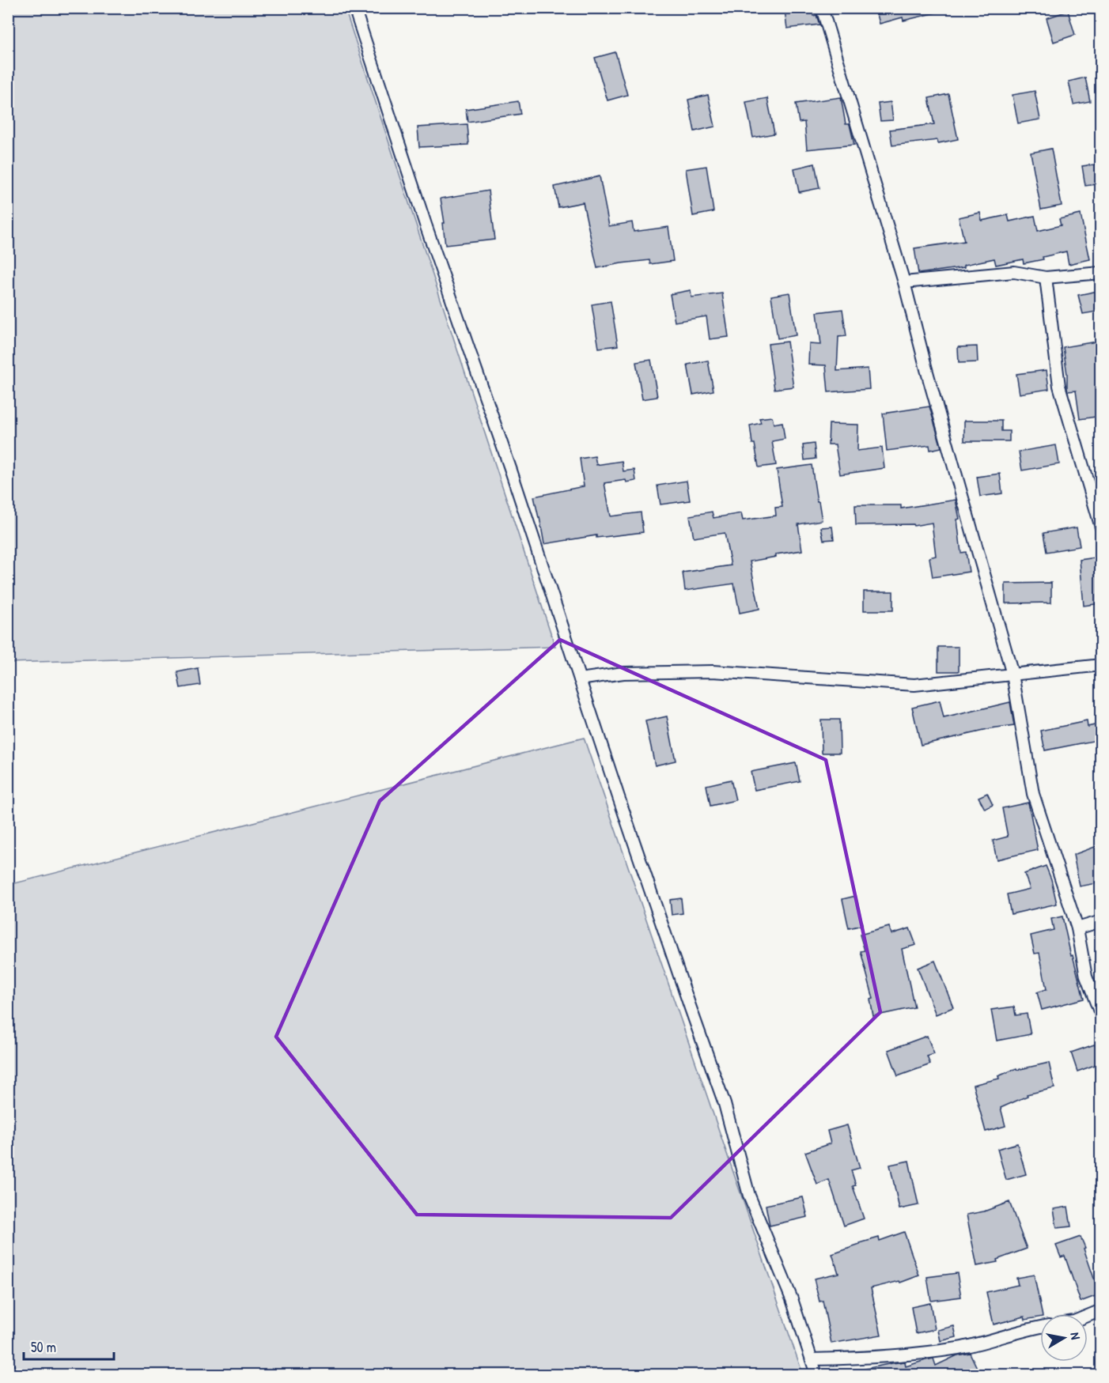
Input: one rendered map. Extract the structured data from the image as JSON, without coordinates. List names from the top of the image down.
{
  "scale_bar": "50 m",
  "north": "right"
}
